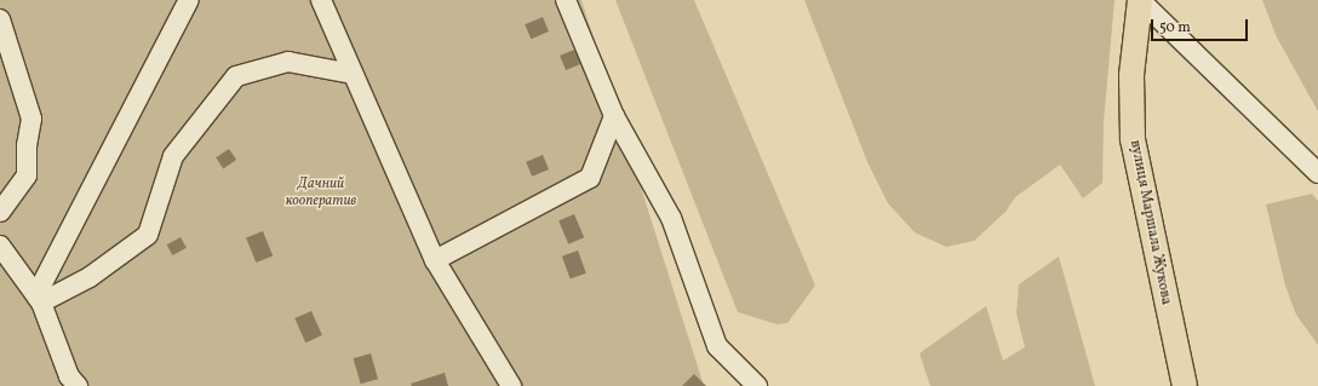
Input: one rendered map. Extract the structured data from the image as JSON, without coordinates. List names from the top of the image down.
{
  "streets": {
    "main road": ["вулиця Маршала Жукова"]
  },
  "parks": ["Дачний кооператив"],
  "scale_bar": "50 m"
}
